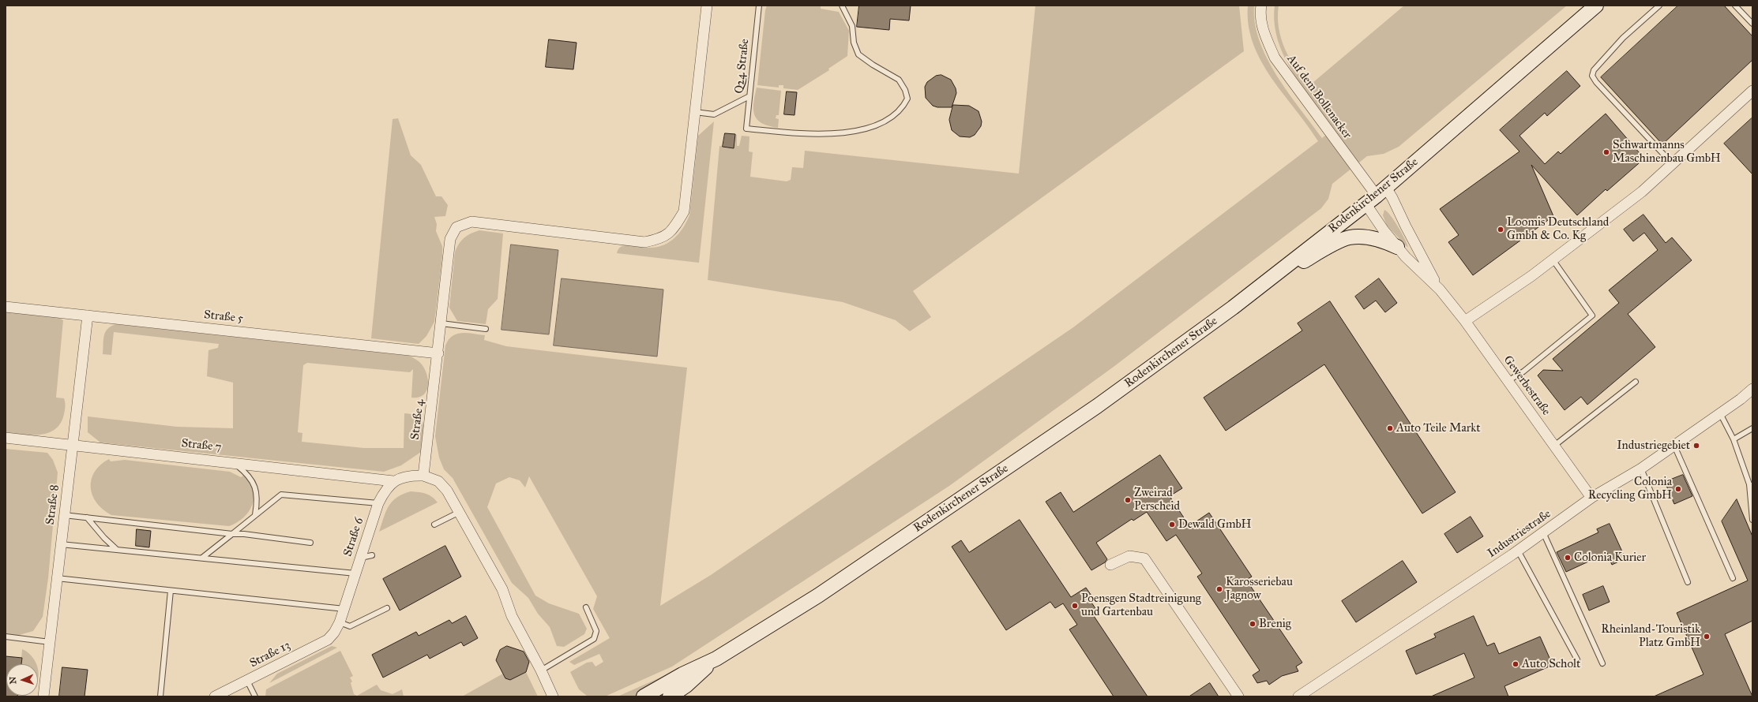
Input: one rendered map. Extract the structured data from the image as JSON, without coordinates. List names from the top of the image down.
{
  "streets": {
    "main road": ["Rodenkirchener Straße"],
    "street": [
      "Auf dem Bollenacker",
      "Straße 5",
      "Gewerbestraße",
      "Straße 4",
      "Straße 7",
      "Straße 8",
      "Industriestraße",
      "Straße 6",
      "Straße 13"
    ],
    "lane": ["Q24 Straße"]
  },
  "crossings": [
    ["Auf dem Bollenacker", "Rodenkirchener Straße"],
    ["Auf dem Bollenacker", "Gewerbestraße"],
    ["Rodenkirchener Straße", "Gewerbestraße"],
    ["Straße 5", "Straße 4"],
    ["Straße 5", "Straße 8"],
    ["Gewerbestraße", "Industriestraße"],
    ["Straße 7", "Straße 8"],
    ["Straße 7", "Straße 6"],
    ["Straße 6", "Straße 13"]
  ],
  "places": [
    "Schwartmanns Maschinenbau GmbH",
    "Loomis Deutschland Gmbh & Co. Kg",
    "Auto Teile Markt",
    "Industriegebiet",
    "Colonia Recycling GmbH",
    "Zweirad Perscheid",
    "Dewald GmbH",
    "Colonia Kurier",
    "Karosseriebau Jagnow",
    "Poensgen Stadtreinigung und Gartenbau",
    "Brenig",
    "Rheinland-Touristik Platz GmbH",
    "Auto Scholt"
  ],
  "north": "left"
}
